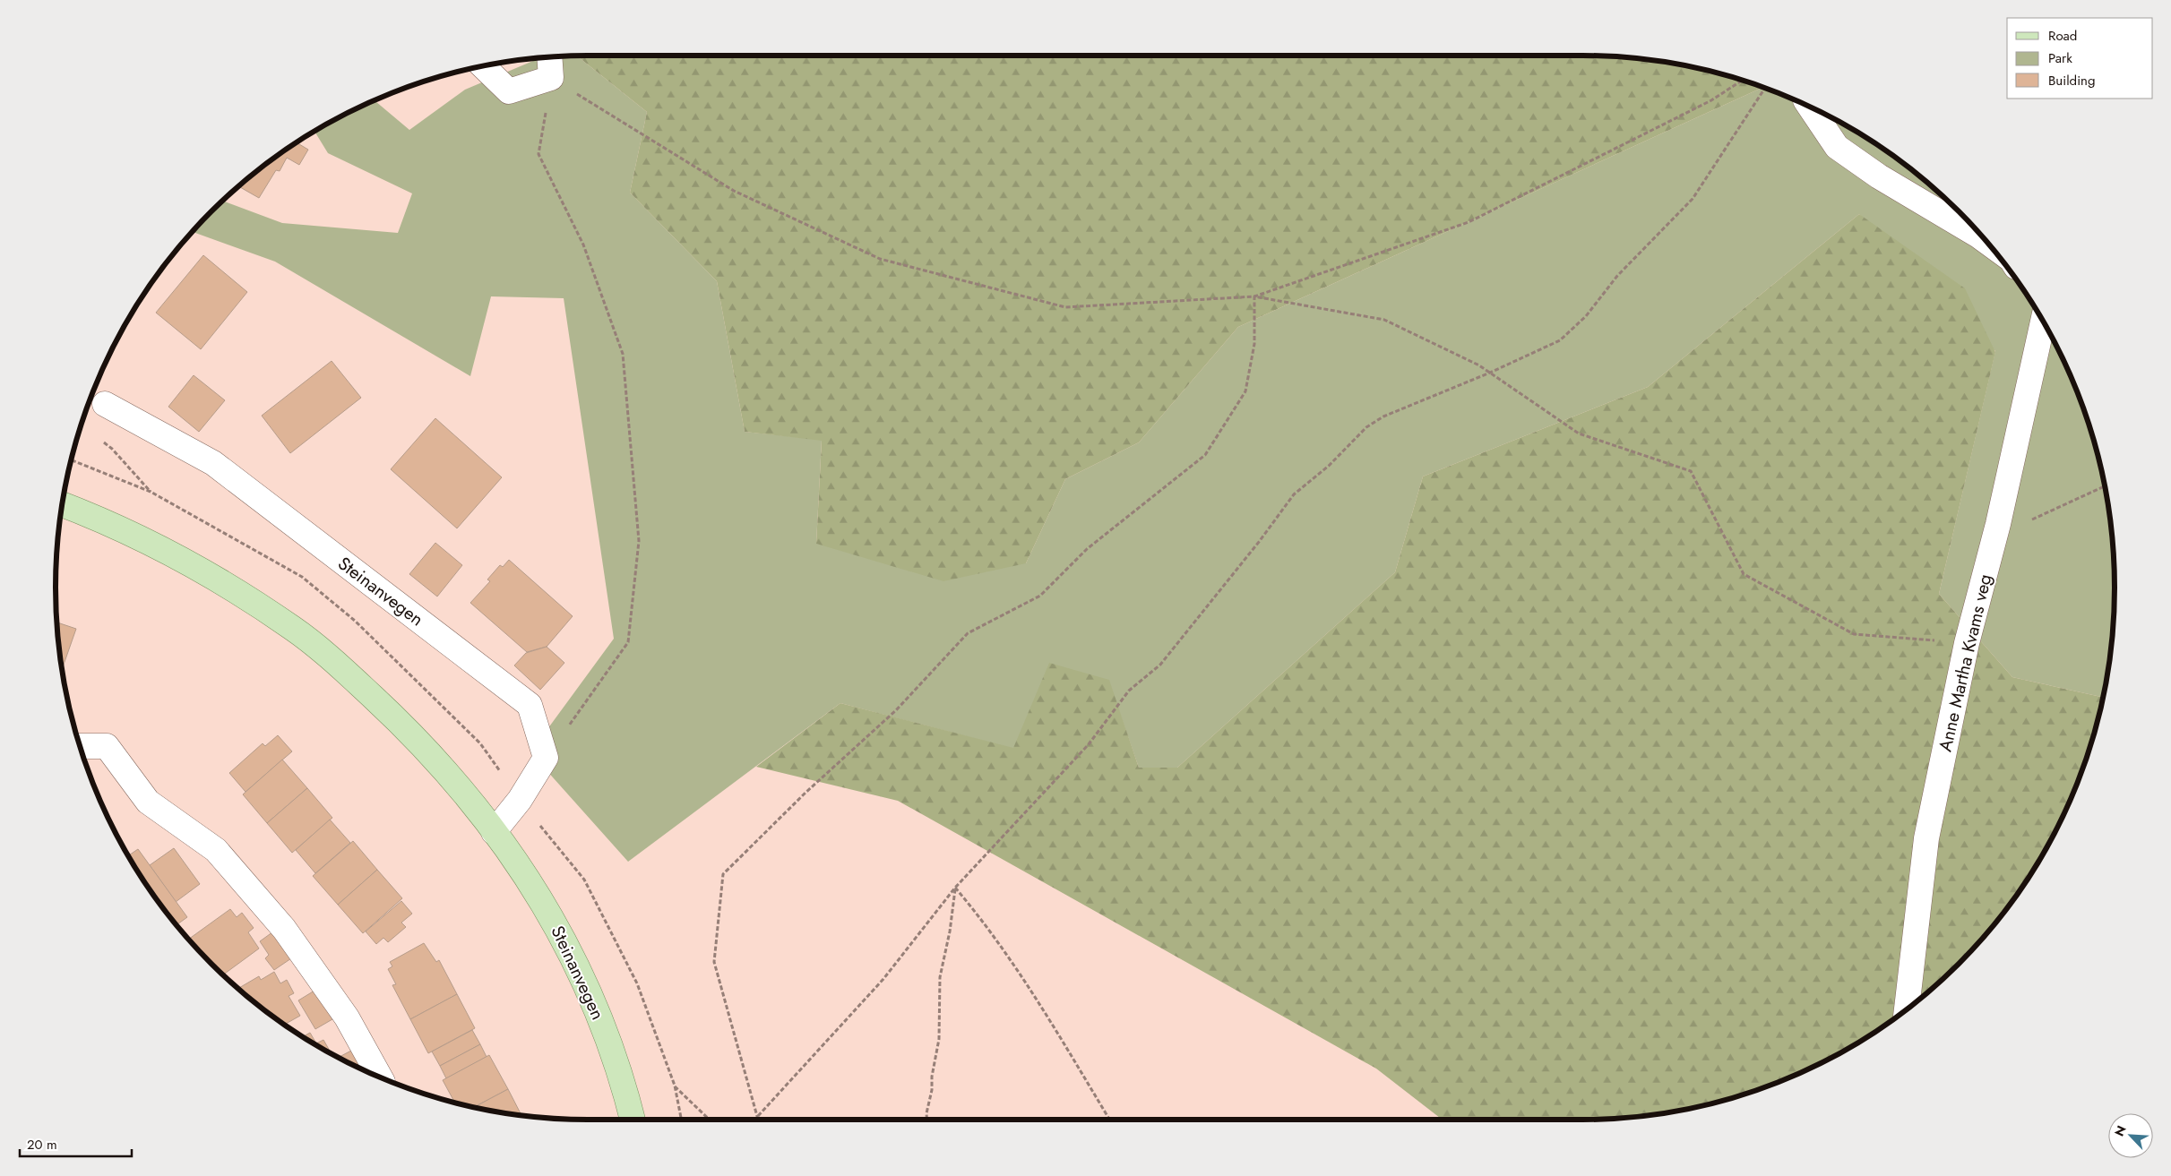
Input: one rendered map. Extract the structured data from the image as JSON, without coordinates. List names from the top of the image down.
{
  "streets": {
    "main road": ["Steinanvegen"],
    "street": ["Anne Martha Kvams veg"]
  },
  "legend": ["Road", "Park", "Building"],
  "scale_bar": "20 m",
  "north": "top left"
}
